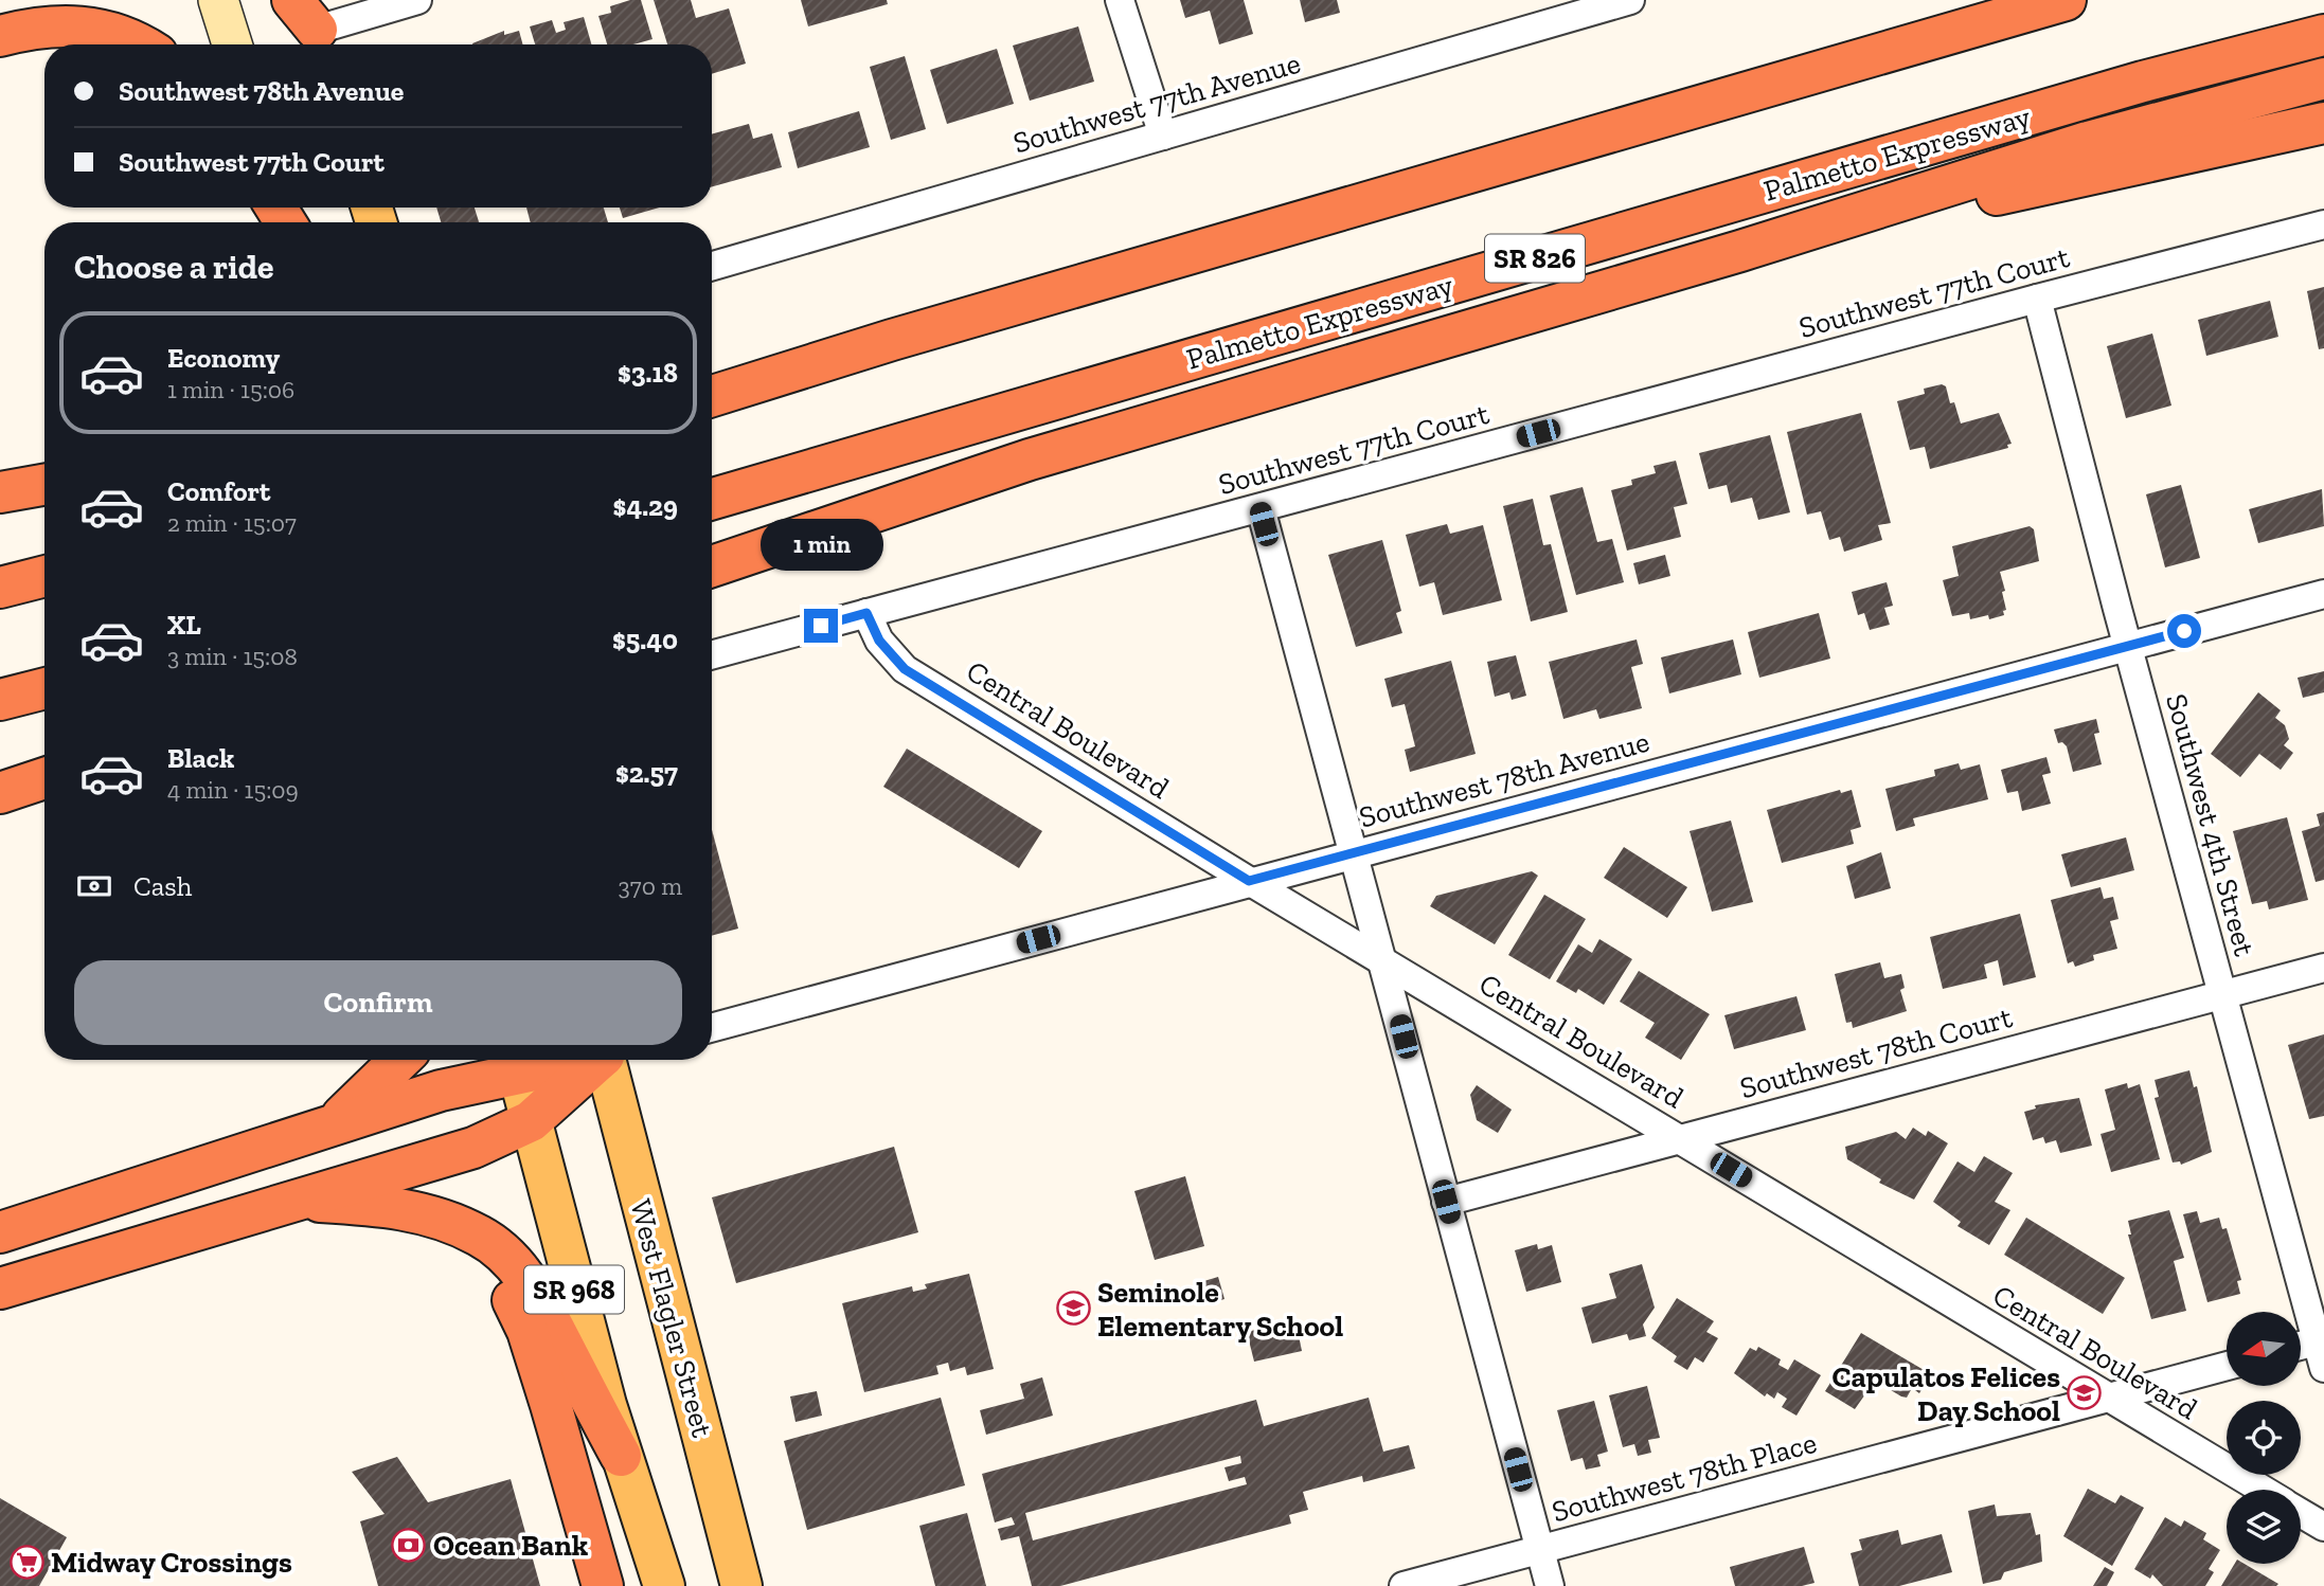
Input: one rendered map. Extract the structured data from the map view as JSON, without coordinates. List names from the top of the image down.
{
  "streets": {
    "highway": ["Palmetto Expressway", "SR 826"],
    "main road": ["SR 968", "West Flagler Street"],
    "street": [
      "Southwest 77th Avenue",
      "Southwest 77th Court",
      "Central Boulevard",
      "Southwest 78th Avenue",
      "Southwest 4th Street",
      "Southwest 78th Court",
      "Southwest 78th Place"
    ]
  },
  "crossings": [
    ["Southwest 77th Court", "Central Boulevard"],
    ["Southwest 77th Court", "Southwest 4th Street"],
    ["Central Boulevard", "Southwest 78th Avenue"],
    ["Central Boulevard", "Southwest 78th Court"],
    ["Central Boulevard", "Southwest 78th Place"],
    ["Southwest 78th Avenue", "Southwest 4th Street"],
    ["Southwest 4th Street", "Southwest 78th Court"]
  ],
  "places": {
    "school or university": ["Seminole Elementary School", "Capulatos Felices Day School"],
    "bank": ["Ocean Bank"],
    "supermarket": ["Midway Crossings"]
  },
  "north": "left",
  "page": {
    "banner": ["Southwest 78th Avenue", "Southwest 77th Court"],
    "heading": "Choose a ride",
    "list": [
      {
        "name": "Economy",
        "note": "1 min · 15:06",
        "value": "$3.18"
      },
      {
        "name": "Comfort",
        "note": "2 min · 15:07",
        "value": "$4.29"
      },
      {
        "name": "XL",
        "note": "3 min · 15:08",
        "value": "$5.40"
      },
      {
        "name": "Black",
        "note": "4 min · 15:09",
        "value": "$2.57"
      }
    ],
    "bubble": "1 min",
    "pay": ["Cash", "370 m"],
    "buttons": "Confirm"
  }
}
